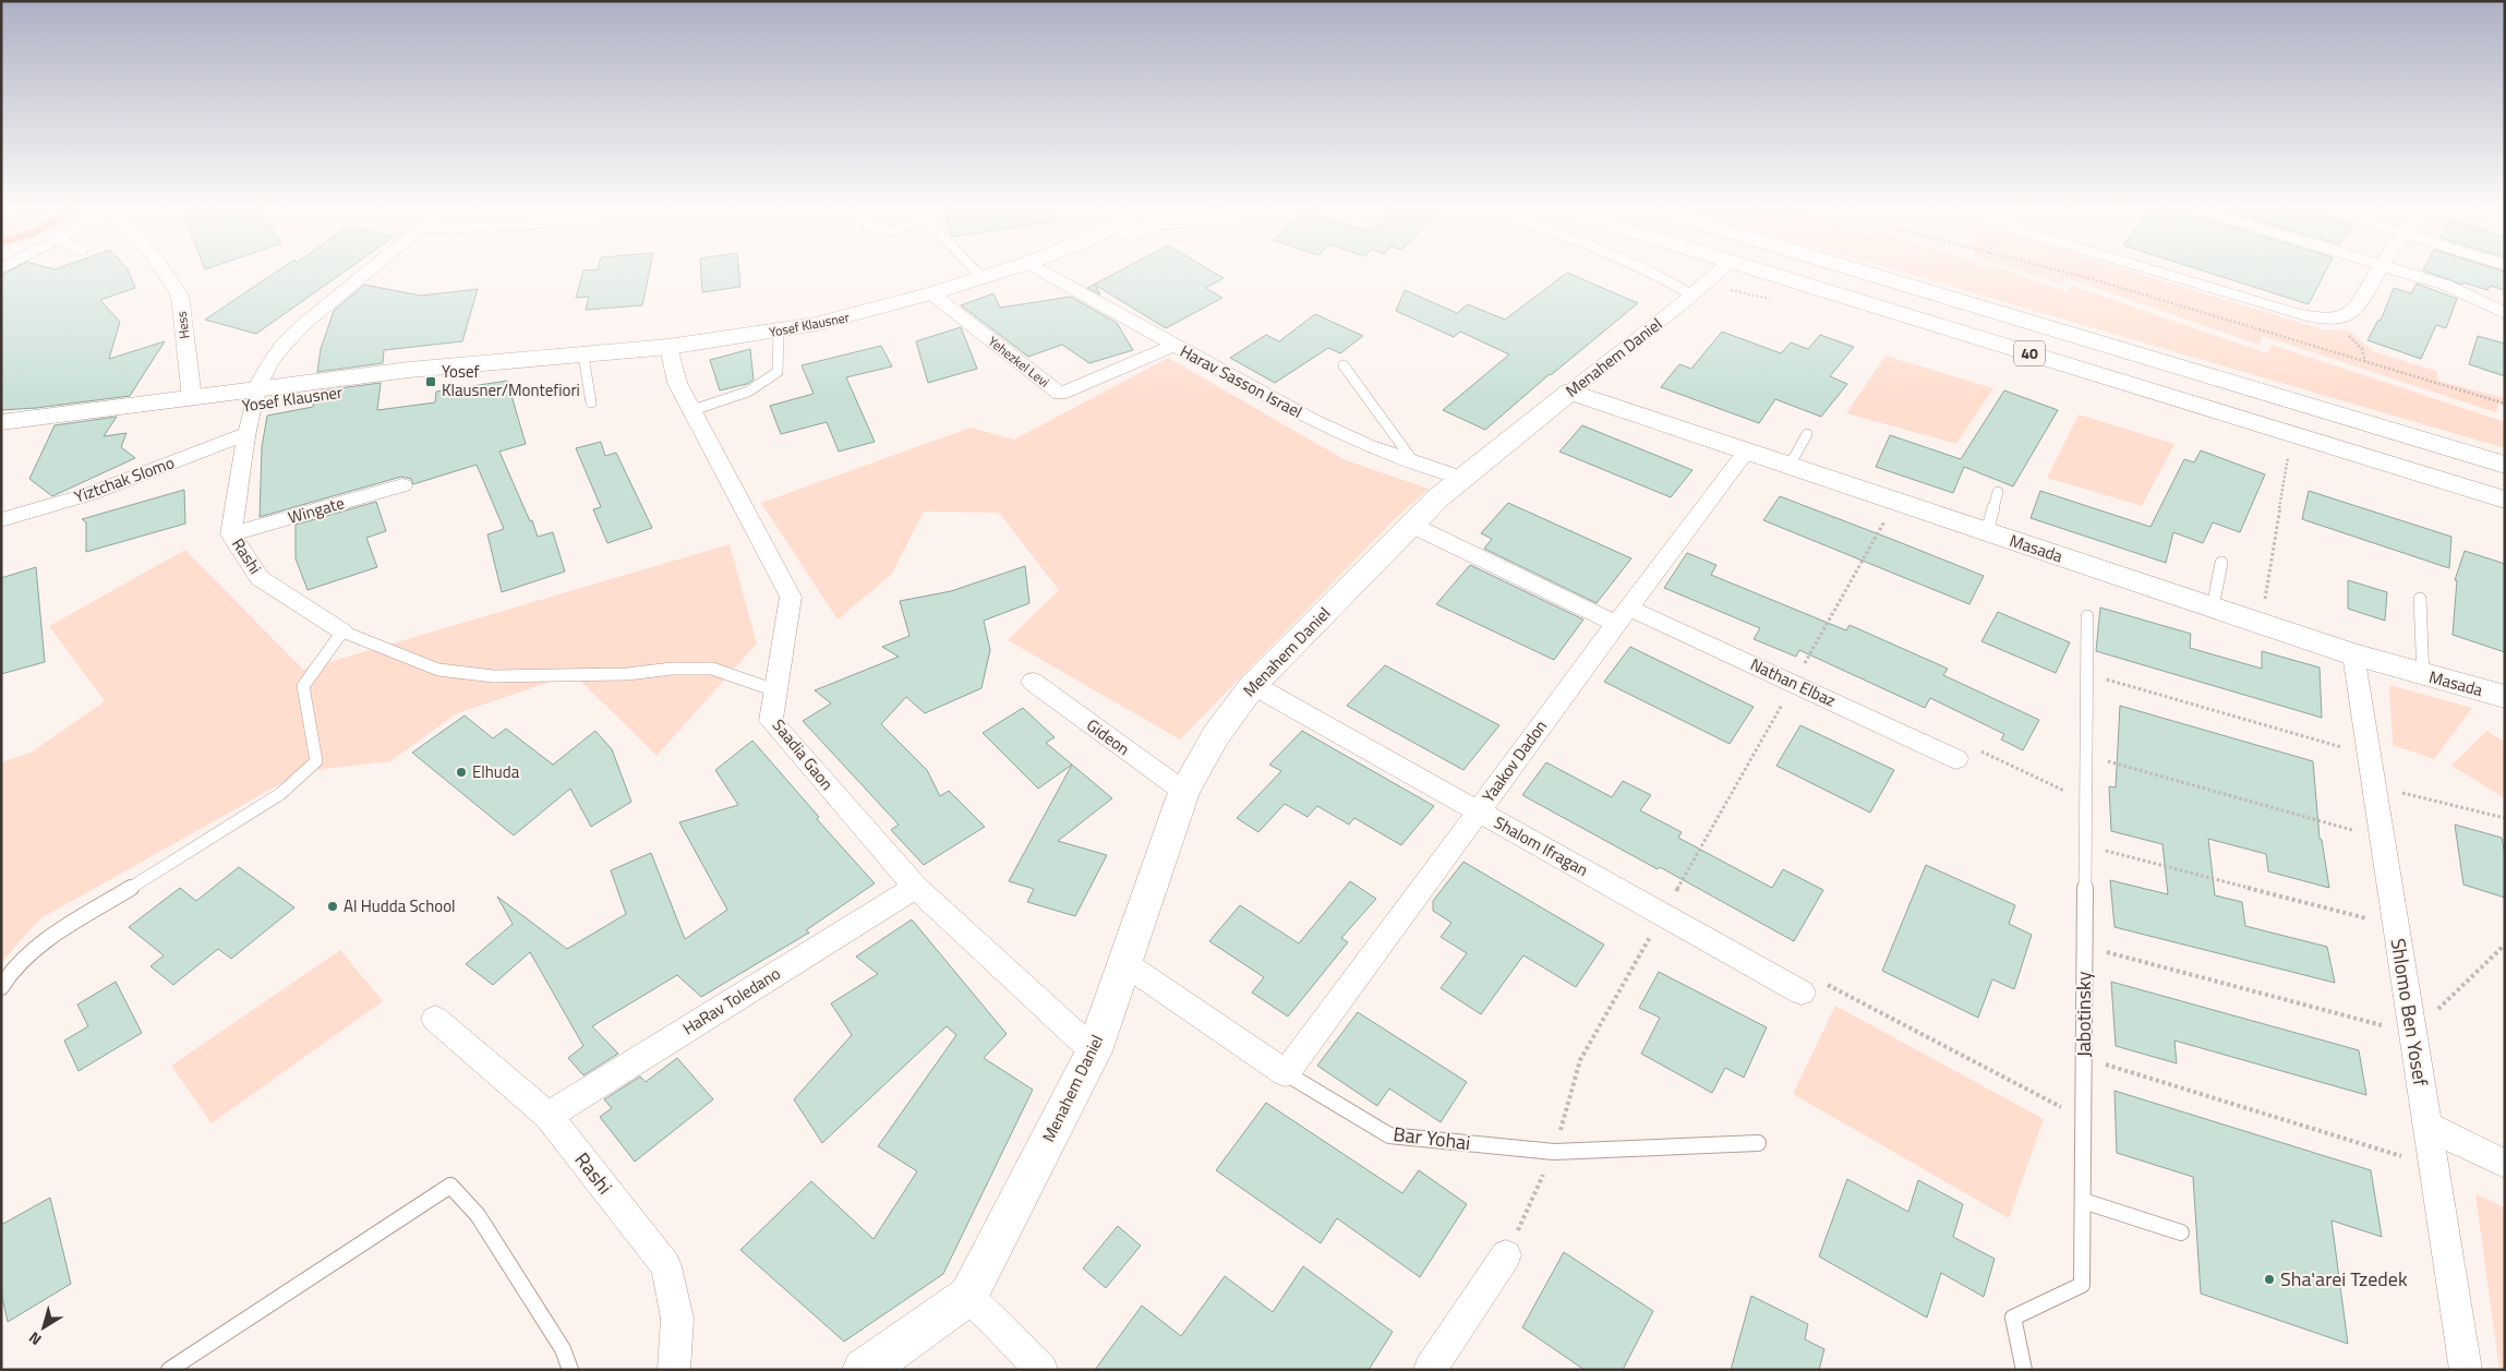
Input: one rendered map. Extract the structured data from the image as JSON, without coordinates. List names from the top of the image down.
{
  "streets": {
    "main road": [
      "Yosef Klausner",
      "40",
      "Menahem Daniel",
      "Masada"
    ],
    "street": [
      "Hess",
      "Yehezkel Levi",
      "Harav Sasson Israel",
      "Yiztchak Slomo",
      "Wingate",
      "Rashi",
      "Nathan Elbaz",
      "Gideon",
      "Saadia Gaon",
      "Yaakov Dadon",
      "Shalom Ifragan",
      "HaRav Toledano",
      "Shlomo Ben Yosef",
      "Bar Yohai"
    ],
    "lane": ["Jabotinsky"]
  },
  "crossings": [
    ["Hess", "Yosef Klausner"],
    ["Yosef Klausner", "Yehezkel Levi"],
    ["Yosef Klausner", "Rashi"],
    ["Yosef Klausner", "Saadia Gaon"],
    ["Menahem Daniel", "Harav Sasson Israel"],
    ["Menahem Daniel", "Masada"],
    ["Menahem Daniel", "Nathan Elbaz"],
    ["Menahem Daniel", "Gideon"],
    ["Menahem Daniel", "Saadia Gaon"],
    ["Menahem Daniel", "Shalom Ifragan"],
    ["Menahem Daniel", "Bar Yohai"],
    ["Yehezkel Levi", "Harav Sasson Israel"],
    ["Yiztchak Slomo", "Rashi"],
    ["Wingate", "Rashi"],
    ["Masada", "Yaakov Dadon"],
    ["Masada", "Shlomo Ben Yosef"],
    ["Rashi", "HaRav Toledano"],
    ["Nathan Elbaz", "Yaakov Dadon"],
    ["Saadia Gaon", "HaRav Toledano"],
    ["Yaakov Dadon", "Shalom Ifragan"],
    ["Yaakov Dadon", "Bar Yohai"]
  ],
  "places": {
    "transit": ["Yosef Klausner/Montefiori"],
    "other": ["Elhuda", "Al Hudda School", "Sha'arei Tzedek"]
  },
  "north": "bottom left"
}
